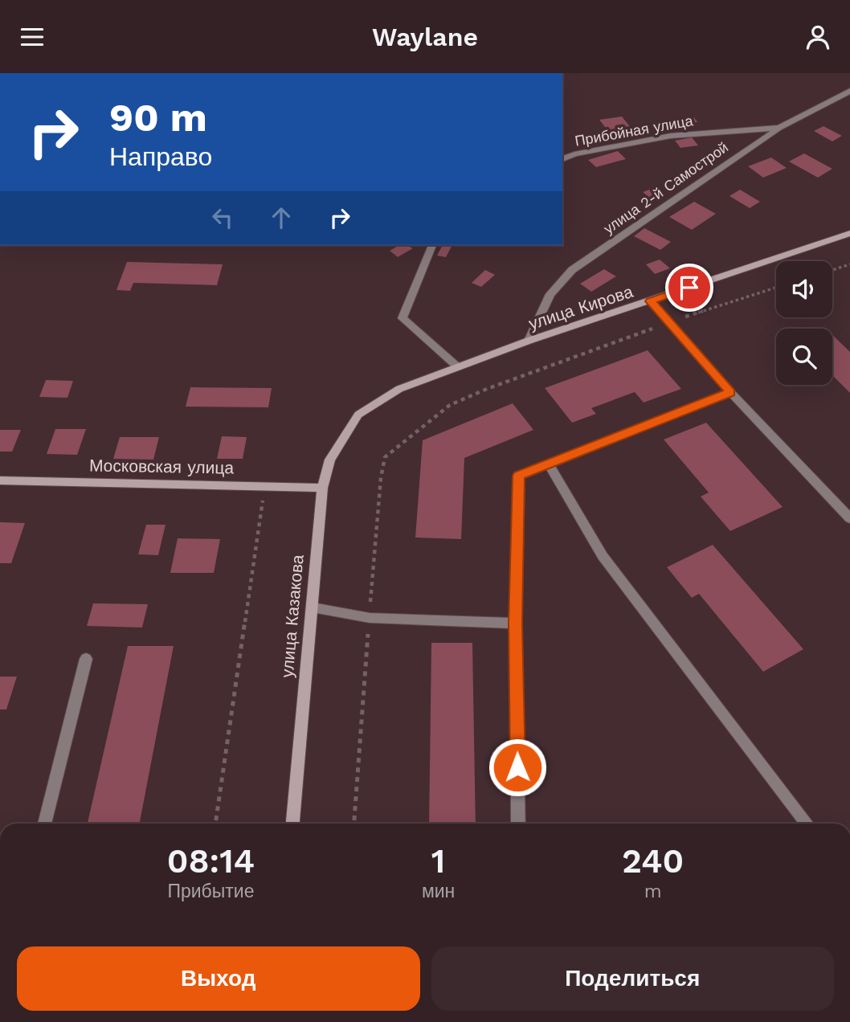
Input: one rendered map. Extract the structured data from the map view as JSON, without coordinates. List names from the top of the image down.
{
  "streets": {
    "main road": ["улица Кирова", "Московская улица", "улица Казакова"],
    "street": ["Прибойная улица", "улица 2-й Самострой"]
  },
  "crossings": [
    ["Прибойная улица", "улица 2-й Самострой"],
    ["улица 2-й Самострой", "улица Кирова"],
    ["улица Кирова", "улица Казакова"],
    ["Московская улица", "улица Казакова"]
  ],
  "page": {
    "header": "Waylane",
    "turn": ["90 m", "Направо"],
    "eta": [
      "08:14",
      "Прибытие",
      "1",
      "мин",
      "240",
      "m"
    ],
    "buttons": ["Выход", "Поделиться"]
  }
}
